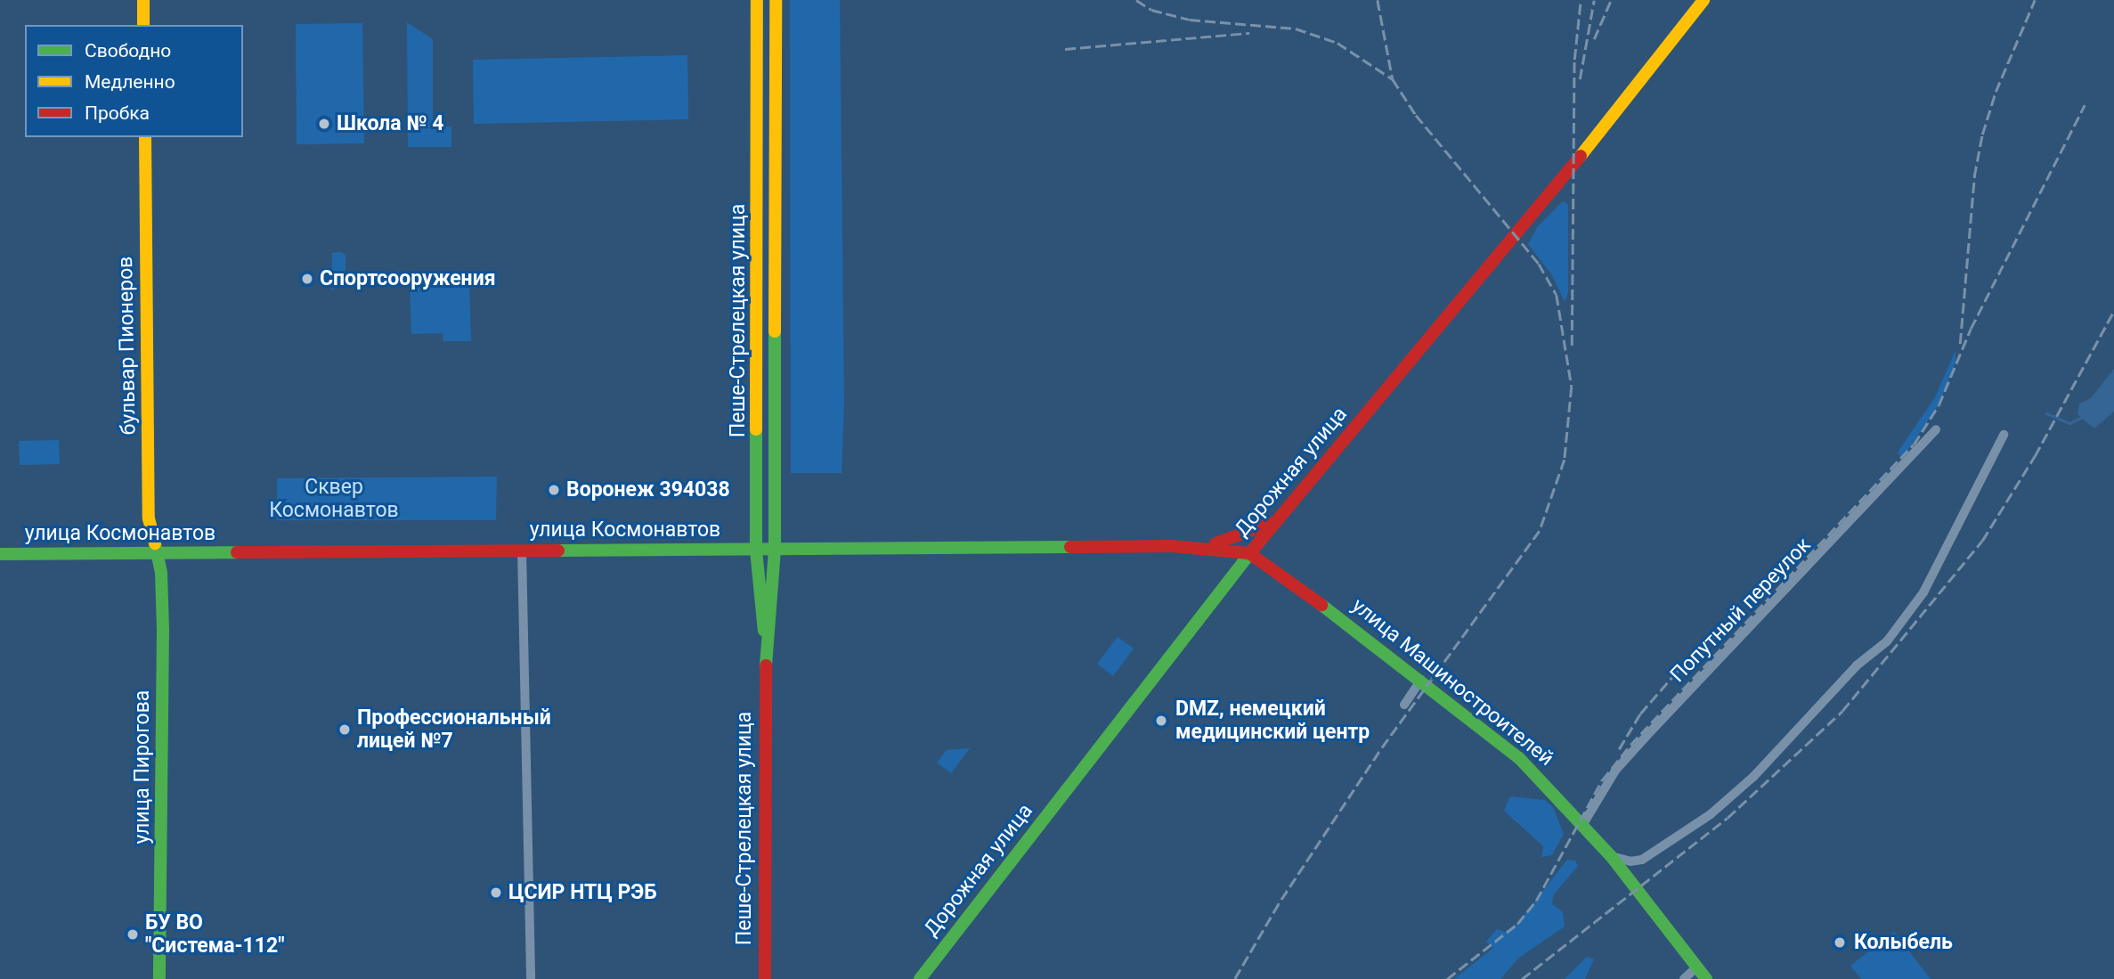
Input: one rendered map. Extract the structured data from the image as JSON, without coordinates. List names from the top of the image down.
{
  "streets": {
    "street": [
      "Пеше-Стрелецкая улица",
      "бульвар Пионеров",
      "Дорожная улица",
      "улица Космонавтов",
      "Попутный переулок",
      "улица Машиностроителей",
      "улица Пирогова"
    ]
  },
  "crossings": [
    ["Пеше-Стрелецкая улица", "улица Космонавтов"],
    ["бульвар Пионеров", "улица Космонавтов"],
    ["бульвар Пионеров", "улица Пирогова"],
    ["Дорожная улица", "улица Космонавтов"],
    ["Дорожная улица", "улица Машиностроителей"],
    ["улица Космонавтов", "улица Машиностроителей"],
    ["улица Космонавтов", "улица Пирогова"],
    ["Попутный переулок", "улица Машиностроителей"]
  ],
  "parks": ["Сквер Космонавтов"],
  "places": [
    "Школа № 4",
    "Спортсооружения",
    "Воронеж 394038",
    "DMZ, немецкий медицинский центр",
    "Профессиональный лицей №7",
    "ЦСИР НТЦ РЭБ",
    "БУ ВО \"Система-112\"",
    "Колыбель"
  ],
  "legend": ["Свободно", "Медленно", "Пробка"]
}
